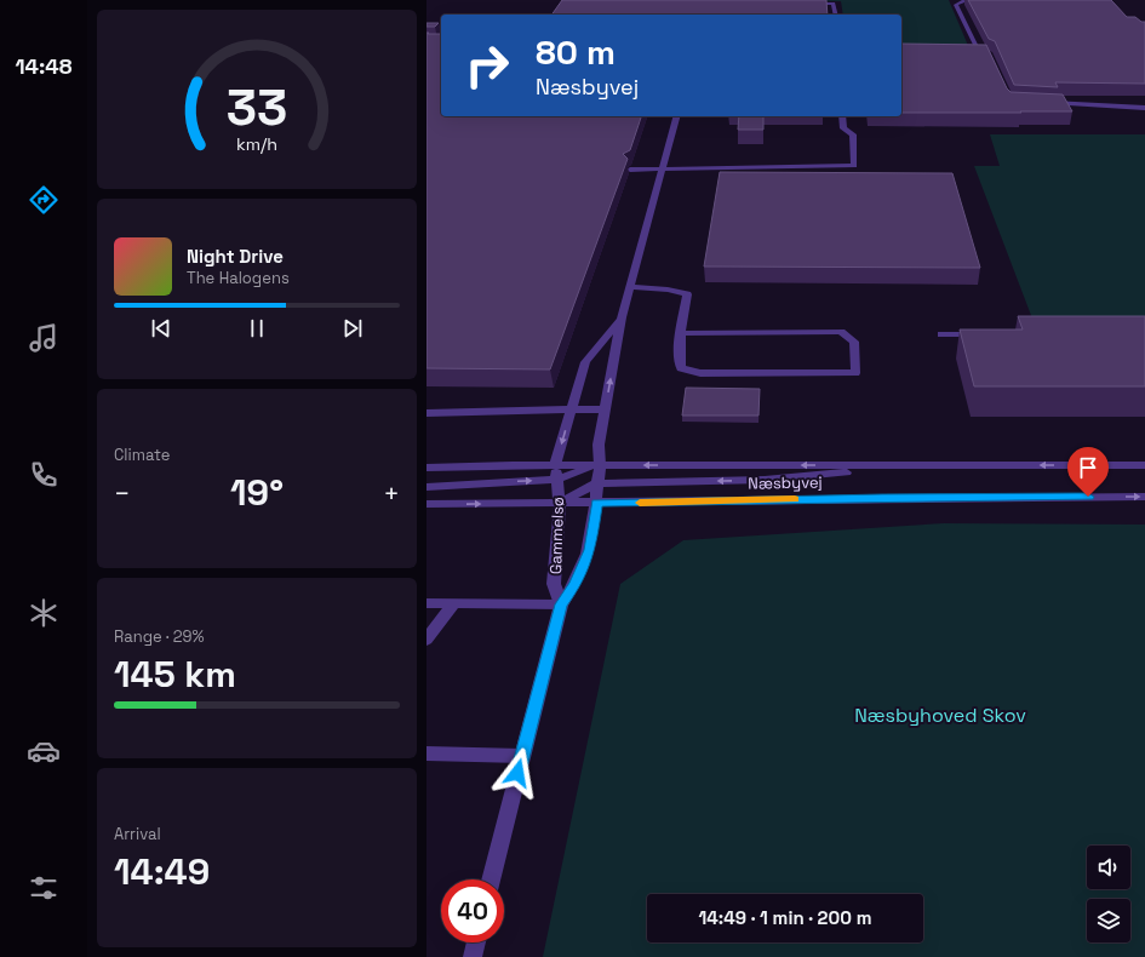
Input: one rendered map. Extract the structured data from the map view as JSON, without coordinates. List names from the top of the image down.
{
  "streets": {
    "street": ["Næsbyvej", "Gammelsø"]
  },
  "crossings": [
    ["Næsbyvej", "Gammelsø"]
  ],
  "parks": ["Næsbyhoved Skov"],
  "page": {
    "tabs": "14:48",
    "turn": ["80 m", "Næsbyvej"],
    "song": ["Night Drive", "The Halogens"],
    "tile": [
      "Climate",
      ["Range · 29%", "145 km"],
      ["Arrival", "14:49"]
    ],
    "heat": ["−", "19°", "+"],
    "limit": "40",
    "trip": "14:49 · 1 min · 200 m",
    "gauge": ["33", "km/h"]
  }
}
